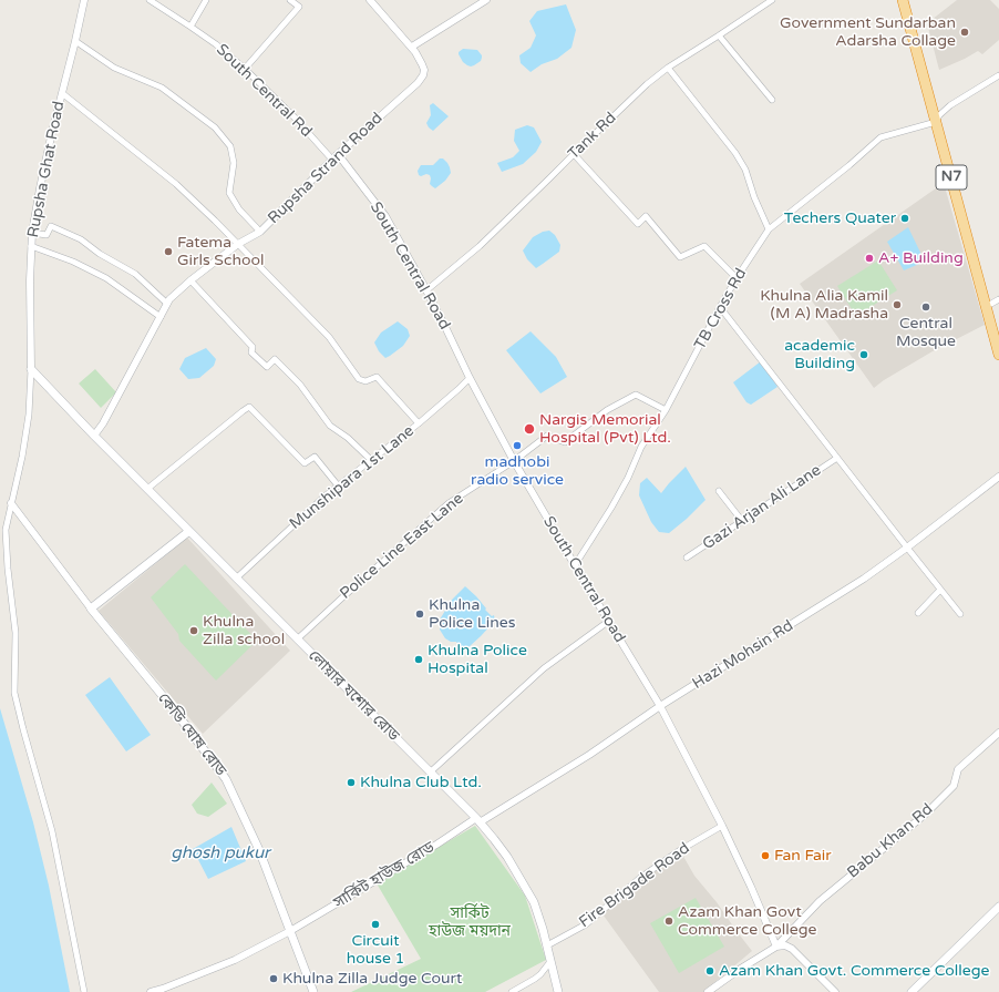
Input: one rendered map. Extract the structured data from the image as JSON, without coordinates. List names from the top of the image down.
{
  "streets": {
    "highway": ["N7"],
    "main road": ["লোয়ার যশোর রোড", "কেডি ঘোষ রোড"],
    "street": [
      "South Central Rd",
      "Tank Rd",
      "Rupsha Strand Road",
      "Rupsha Ghat Road",
      "South Central Road",
      "TB Cross Rd",
      "Munshipara 1st Lane",
      "Gazi Arjan Ali Lane",
      "Police Line East Lane",
      "Hazi Mohsin Rd",
      "Babu Khan Rd",
      "সার্কিট হাউজ রোড",
      "Fire Brigade Road"
    ]
  },
  "crossings": [
    ["South Central Rd", "Rupsha Strand Road"],
    ["South Central Rd", "South Central Road"],
    ["Tank Rd", "South Central Road"],
    ["Rupsha Strand Road", "South Central Road"],
    ["Rupsha Strand Road", "লোয়ার যশোর রোড"],
    ["Rupsha Ghat Road", "লোয়ার যশোর রোড"],
    ["N7", "TB Cross Rd"],
    ["South Central Road", "TB Cross Rd"],
    ["South Central Road", "Munshipara 1st Lane"],
    ["South Central Road", "Police Line East Lane"],
    ["South Central Road", "Hazi Mohsin Rd"],
    ["South Central Road", "Babu Khan Rd"],
    ["South Central Road", "Fire Brigade Road"],
    ["TB Cross Rd", "Police Line East Lane"],
    ["Munshipara 1st Lane", "লোয়ার যশোর রোড"],
    ["Police Line East Lane", "লোয়ার যশোর রোড"],
    ["Hazi Mohsin Rd", "লোয়ার যশোর রোড"],
    ["Hazi Mohsin Rd", "সার্কিট হাউজ রোড"],
    ["লোয়ার যশোর রোড", "সার্কিট হাউজ রোড"],
    ["লোয়ার যশোর রোড", "Fire Brigade Road"],
    ["কেডি ঘোষ রোড", "সার্কিট হাউজ রোড"]
  ],
  "water": ["ghosh pukur"],
  "parks": ["সার্কিট হাউজ ময়দান"],
  "places": [
    "Government Sundarban Adarsha Collage",
    "Techers Quater",
    "Fatema Girls School",
    "A+ Building",
    "Khulna Alia Kamil (M A) Madrasha",
    "Central Mosque",
    "academic Building",
    "Nargis Memorial Hospital (Pvt) Ltd.",
    "madhobi radio service",
    "Khulna Police Lines",
    "Khulna Zilla school",
    "Khulna Police Hospital",
    "Khulna Club Ltd.",
    "Fan Fair",
    "Azam Khan Govt Commerce College",
    "Circuit house 1",
    "Azam Khan Govt. Commerce College",
    "Khulna Zilla Judge Court"
  ]
}
